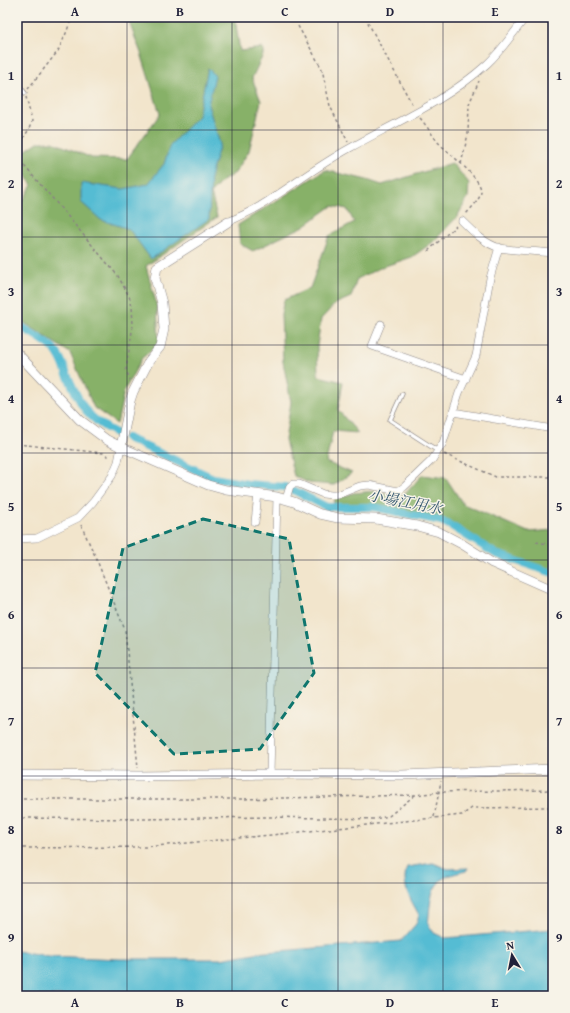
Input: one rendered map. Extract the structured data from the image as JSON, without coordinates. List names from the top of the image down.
{
  "water": ["小場江用水"],
  "north": "top",
  "grid": {
    "columns": [
      "A",
      "B",
      "C",
      "D",
      "E"
    ],
    "rows": [
      "1",
      "2",
      "3",
      "4",
      "5",
      "6",
      "7",
      "8",
      "9"
    ]
  }
}
